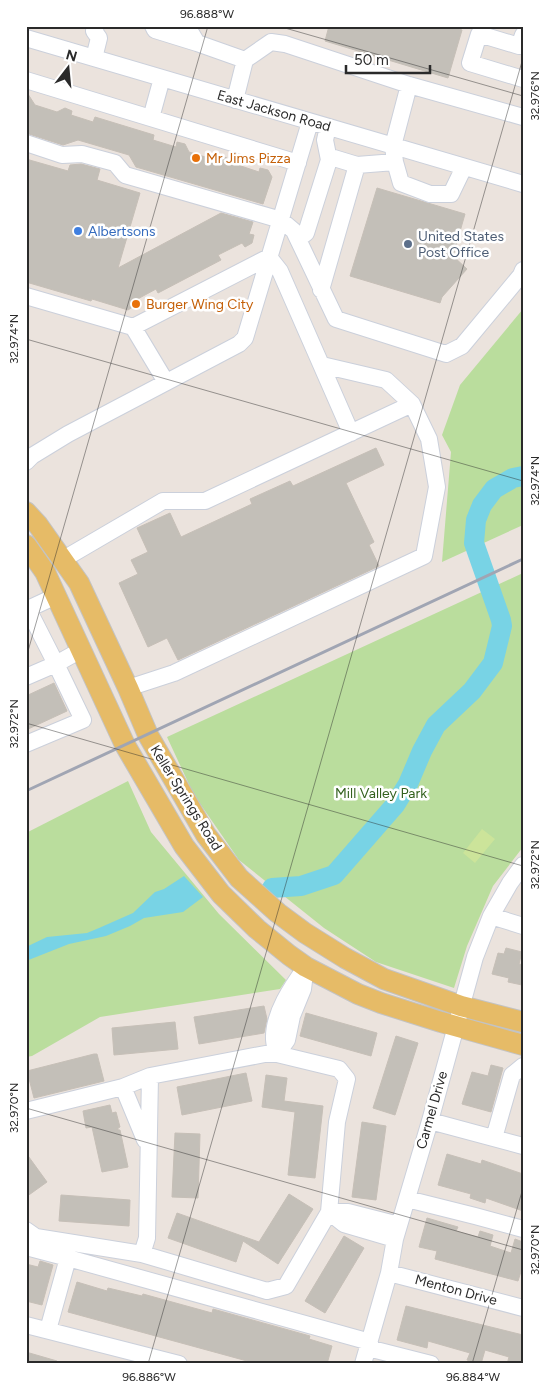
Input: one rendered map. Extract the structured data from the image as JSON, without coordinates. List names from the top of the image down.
{
  "streets": {
    "main road": ["Keller Springs Road"],
    "street": ["East Jackson Road", "Carmel Drive", "Menton Drive"]
  },
  "crossings": [
    ["Keller Springs Road", "Carmel Drive"],
    ["Carmel Drive", "Menton Drive"]
  ],
  "parks": ["Mill Valley Park"],
  "places": [
    "Mr Jims Pizza",
    "Albertsons",
    "United States Post Office",
    "Burger Wing City"
  ],
  "scale_bar": "50 m",
  "north": "top",
  "coordinates": [
    "96.888°W",
    "32.976°N",
    "32.974°N",
    "32.972°N",
    "32.970°N",
    "96.886°W",
    "96.884°W"
  ]
}
